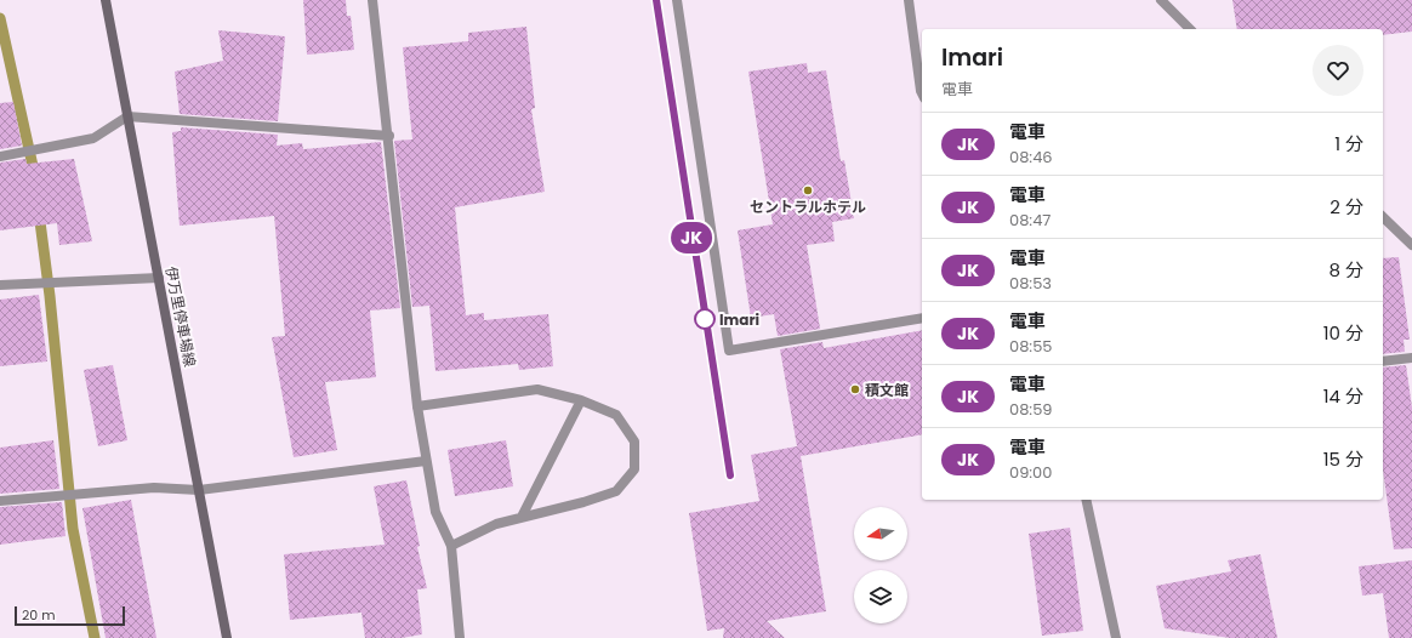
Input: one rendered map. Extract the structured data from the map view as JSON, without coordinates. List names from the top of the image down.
{
  "streets": {
    "main road": ["伊万里停車場線"]
  },
  "places": ["セントラルホテル", "Imari", "積文館"],
  "scale_bar": "20 m",
  "north": "left",
  "page": {
    "on_map": "JK",
    "heading": ["Imari", "電車"],
    "list": [
      {
        "mark": "JK",
        "name": "電車",
        "note": "08:46",
        "value": "1 分"
      },
      {
        "mark": "JK",
        "name": "電車",
        "note": "08:47",
        "value": "2 分"
      },
      {
        "mark": "JK",
        "name": "電車",
        "note": "08:53",
        "value": "8 分"
      },
      {
        "mark": "JK",
        "name": "電車",
        "note": "08:55",
        "value": "10 分"
      },
      {
        "mark": "JK",
        "name": "電車",
        "note": "08:59",
        "value": "14 分"
      },
      {
        "mark": "JK",
        "name": "電車",
        "note": "09:00",
        "value": "15 分"
      }
    ],
    "scale": "20 m"
  }
}
